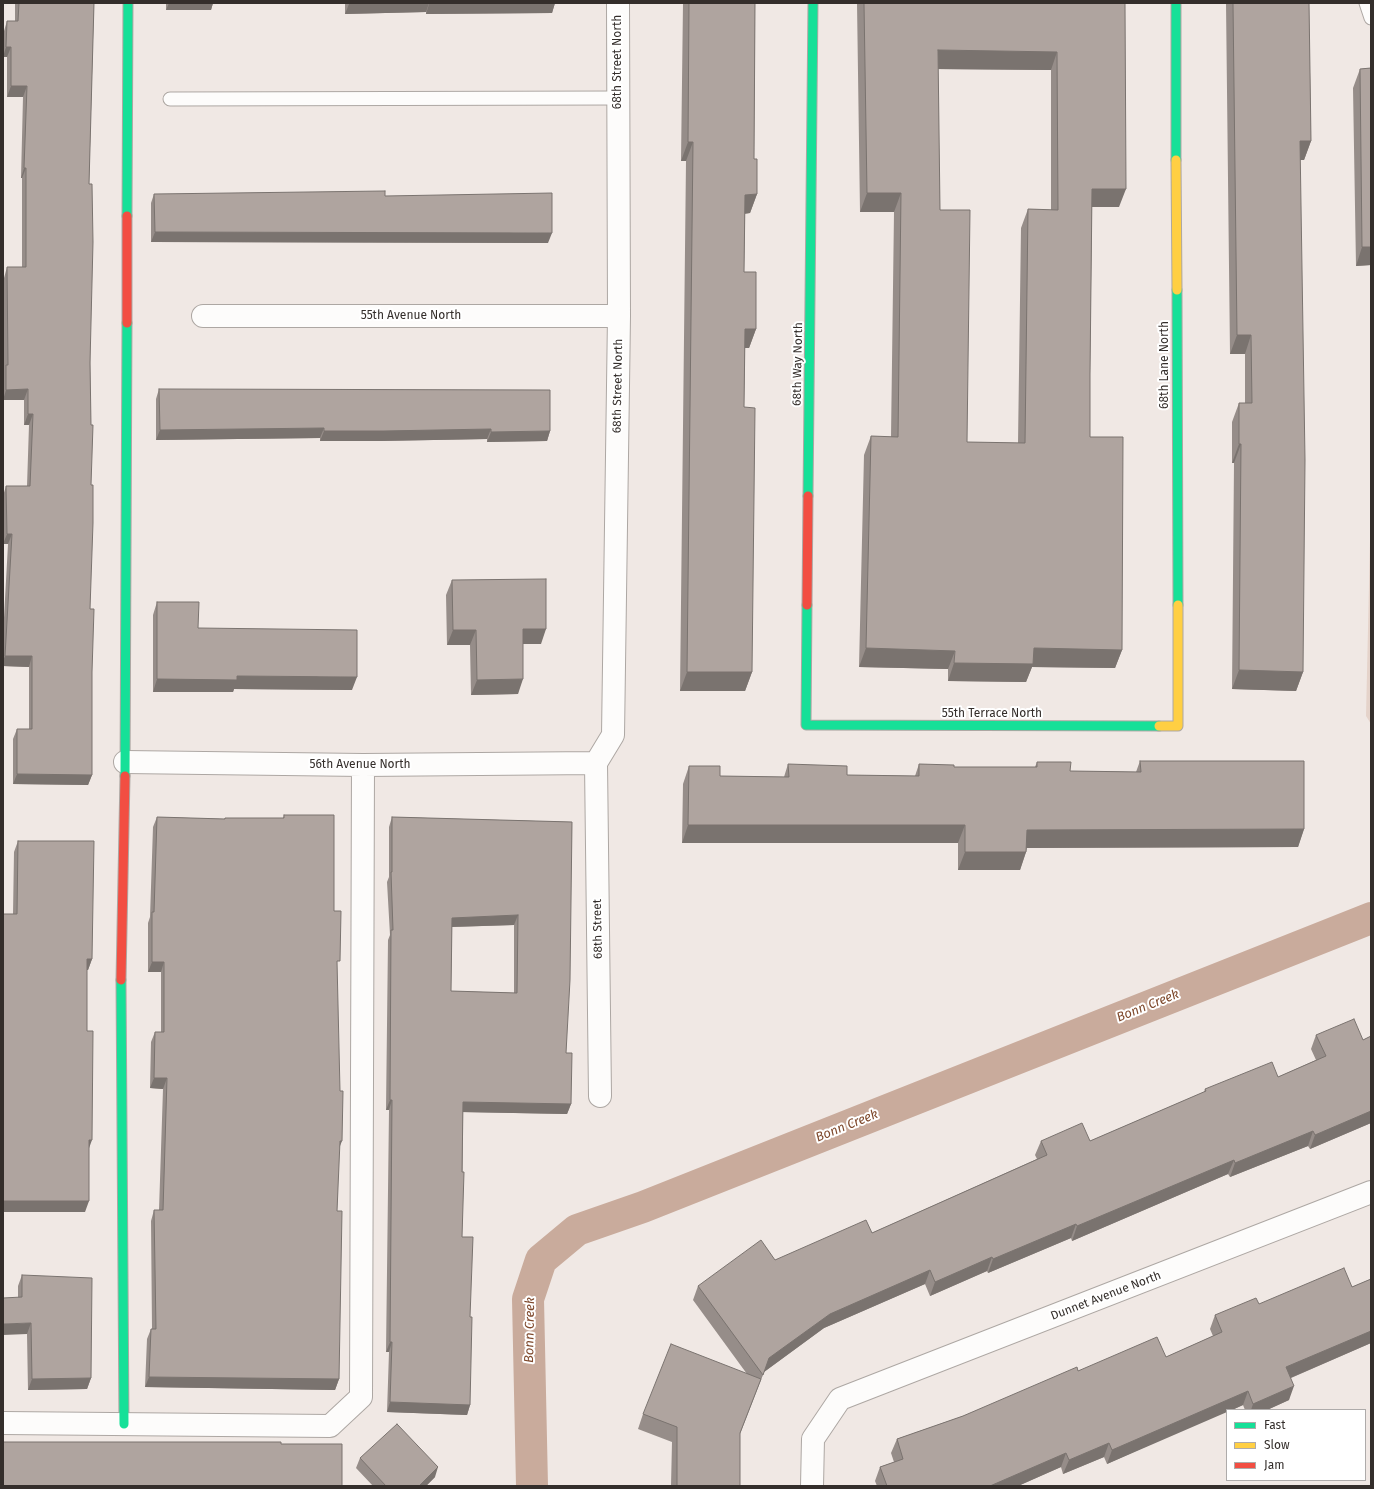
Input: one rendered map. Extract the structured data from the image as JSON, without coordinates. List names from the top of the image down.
{
  "streets": {
    "street": [
      "68th Street North",
      "55th Avenue North",
      "68th Way North",
      "68th Lane North",
      "55th Terrace North",
      "56th Avenue North",
      "68th Street",
      "Dunnet Avenue North"
    ]
  },
  "crossings": [
    ["68th Street North", "55th Avenue North"],
    ["68th Street North", "56th Avenue North"],
    ["68th Street North", "68th Street"],
    ["68th Way North", "55th Terrace North"],
    ["68th Lane North", "55th Terrace North"],
    ["56th Avenue North", "68th Street"]
  ],
  "water": ["Bonn Creek"],
  "legend": ["Fast", "Slow", "Jam"]
}
